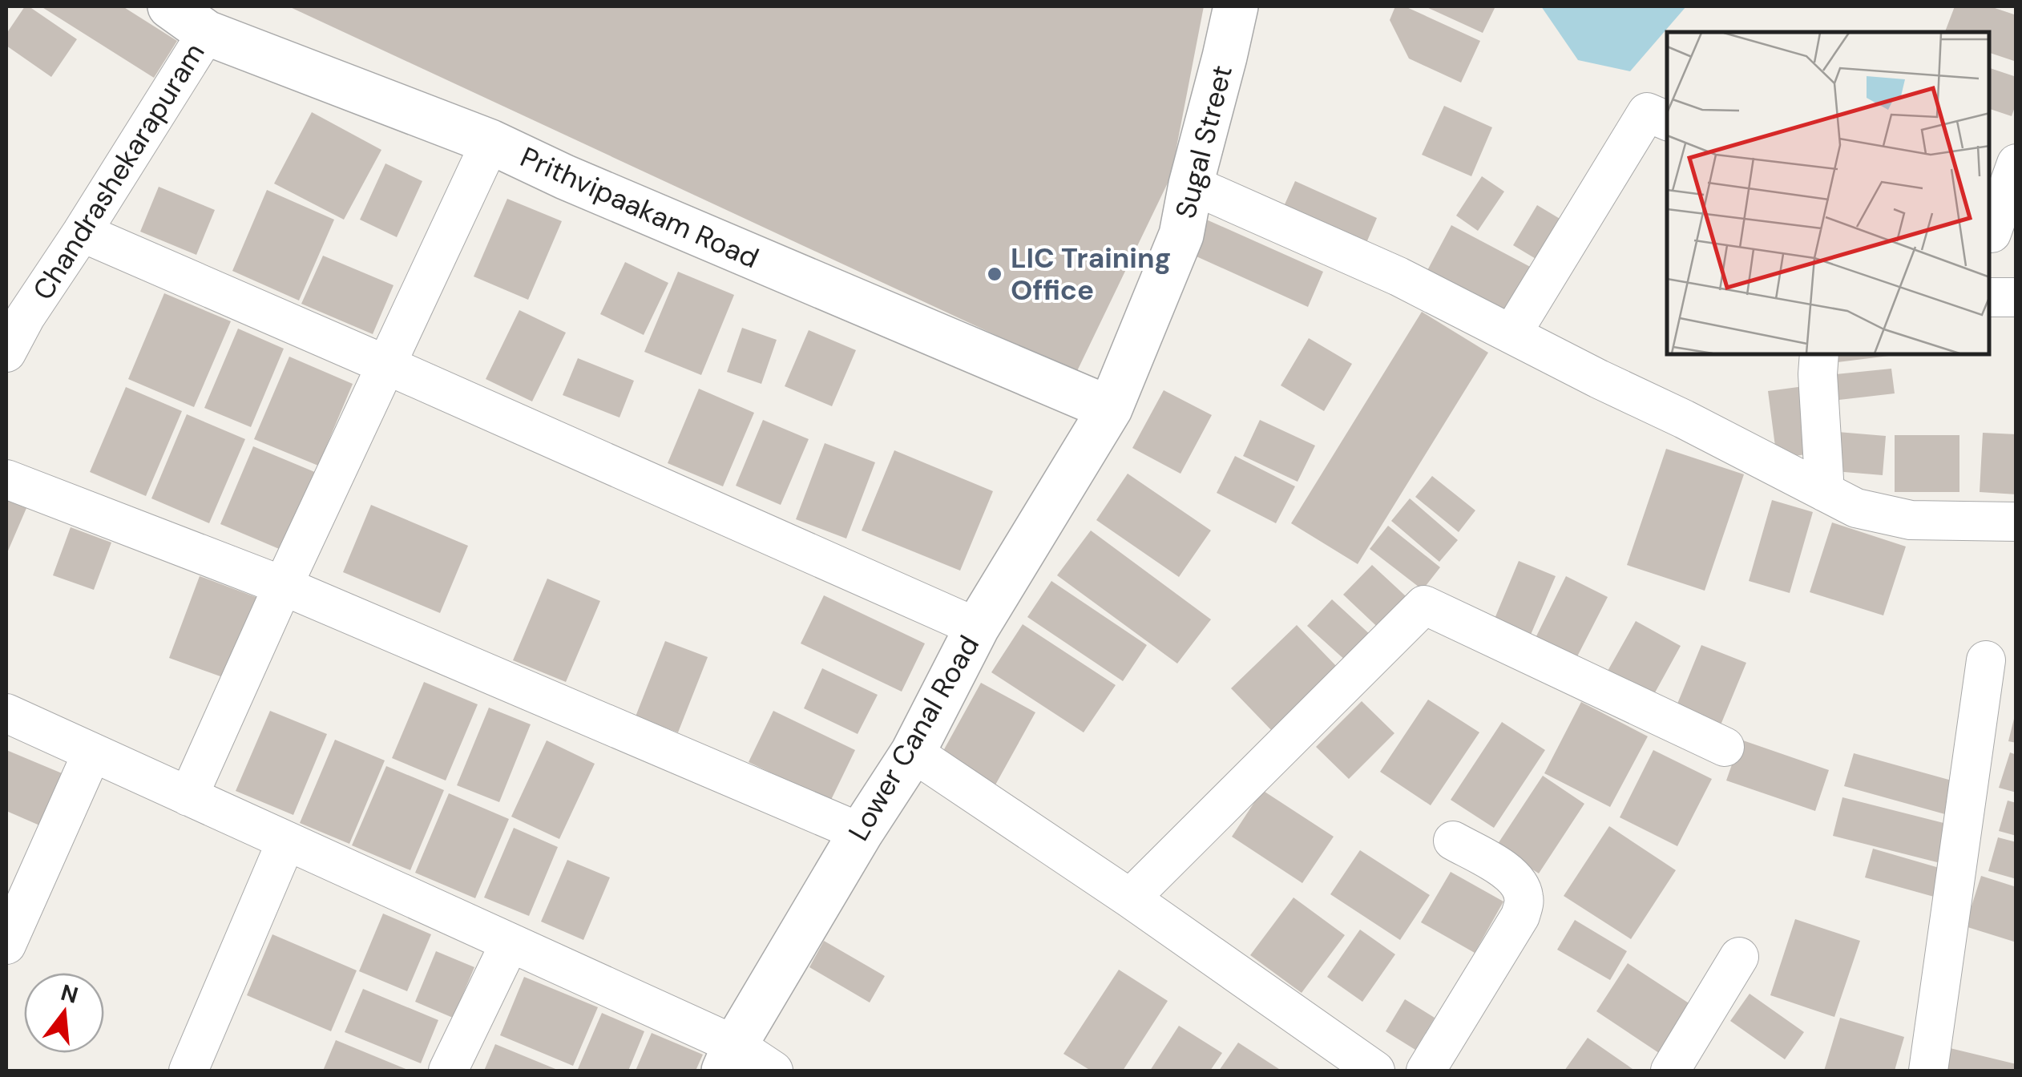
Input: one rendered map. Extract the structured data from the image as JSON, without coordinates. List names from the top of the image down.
{
  "streets": {
    "street": [
      "Sugal Street",
      "Chandrashekarapuram",
      "Prithvipaakam Road",
      "Lower Canal Road"
    ]
  },
  "crossings": [
    ["Sugal Street", "Prithvipaakam Road"],
    ["Sugal Street", "Lower Canal Road"],
    ["Chandrashekarapuram", "Prithvipaakam Road"],
    ["Prithvipaakam Road", "Lower Canal Road"]
  ],
  "places": ["LIC Training Office"],
  "north": "top"
}
